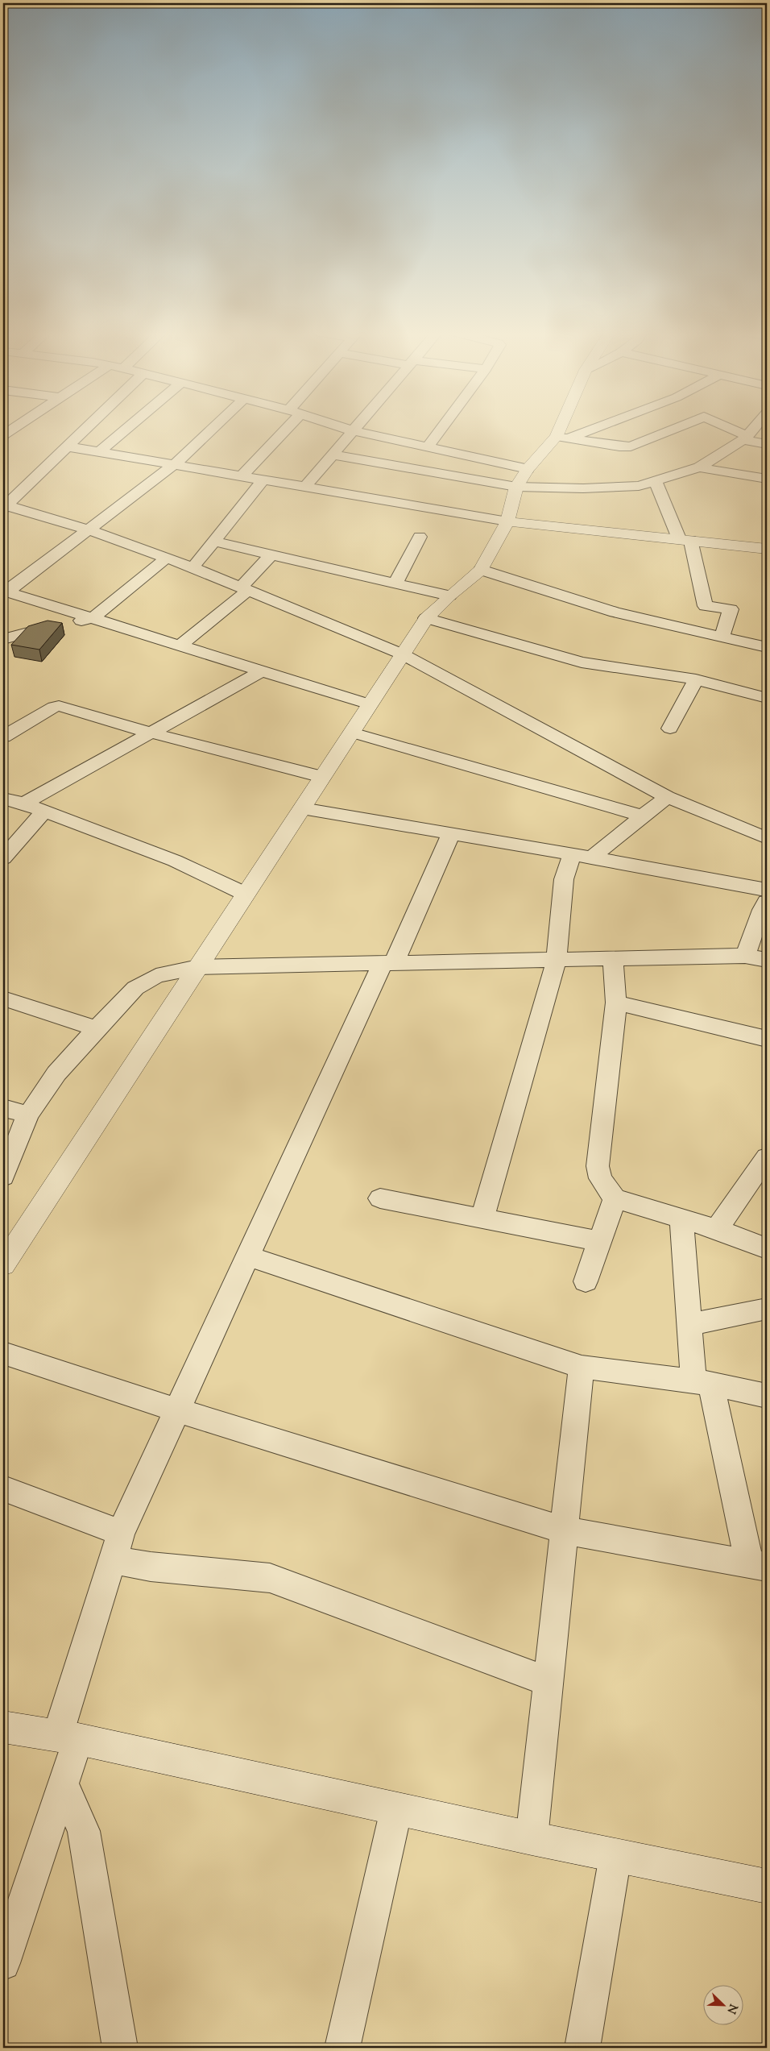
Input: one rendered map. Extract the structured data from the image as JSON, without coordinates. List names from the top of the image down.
{
  "north": "bottom right"
}
